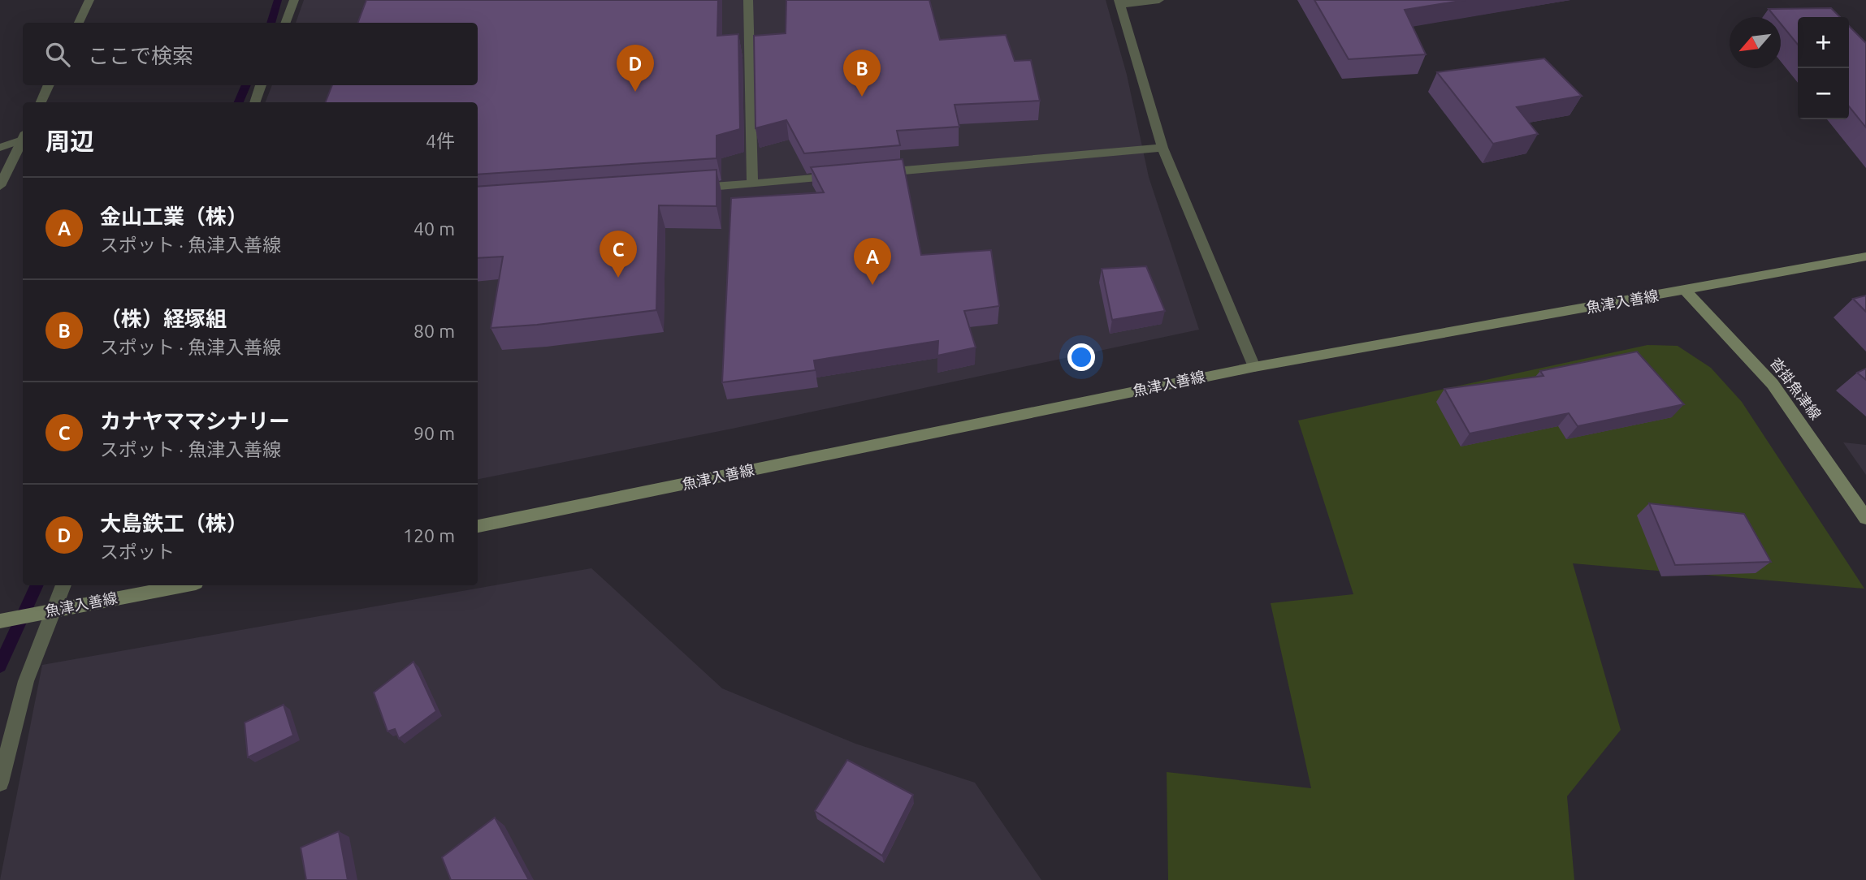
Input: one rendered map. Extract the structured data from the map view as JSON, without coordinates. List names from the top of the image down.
{
  "streets": {
    "main road": ["魚津入善線", "沓掛魚津線"]
  },
  "crossings": [
    ["魚津入善線", "沓掛魚津線"]
  ],
  "north": "bottom left",
  "page": {
    "map_buttons": ["+", "−"],
    "search": "ここで検索",
    "pins": [
      "D",
      "B",
      "C",
      "A"
    ],
    "heading": ["周辺", "4件"],
    "list": [
      {
        "mark": "A",
        "name": "金山工業（株）",
        "note": "スポット · 魚津入善線",
        "value": "40 m"
      },
      {
        "mark": "B",
        "name": "（株）経塚組",
        "note": "スポット · 魚津入善線",
        "value": "80 m"
      },
      {
        "mark": "C",
        "name": "カナヤママシナリー",
        "note": "スポット · 魚津入善線",
        "value": "90 m"
      },
      {
        "mark": "D",
        "name": "大島鉄工（株）",
        "note": "スポット",
        "value": "120 m"
      }
    ]
  }
}
